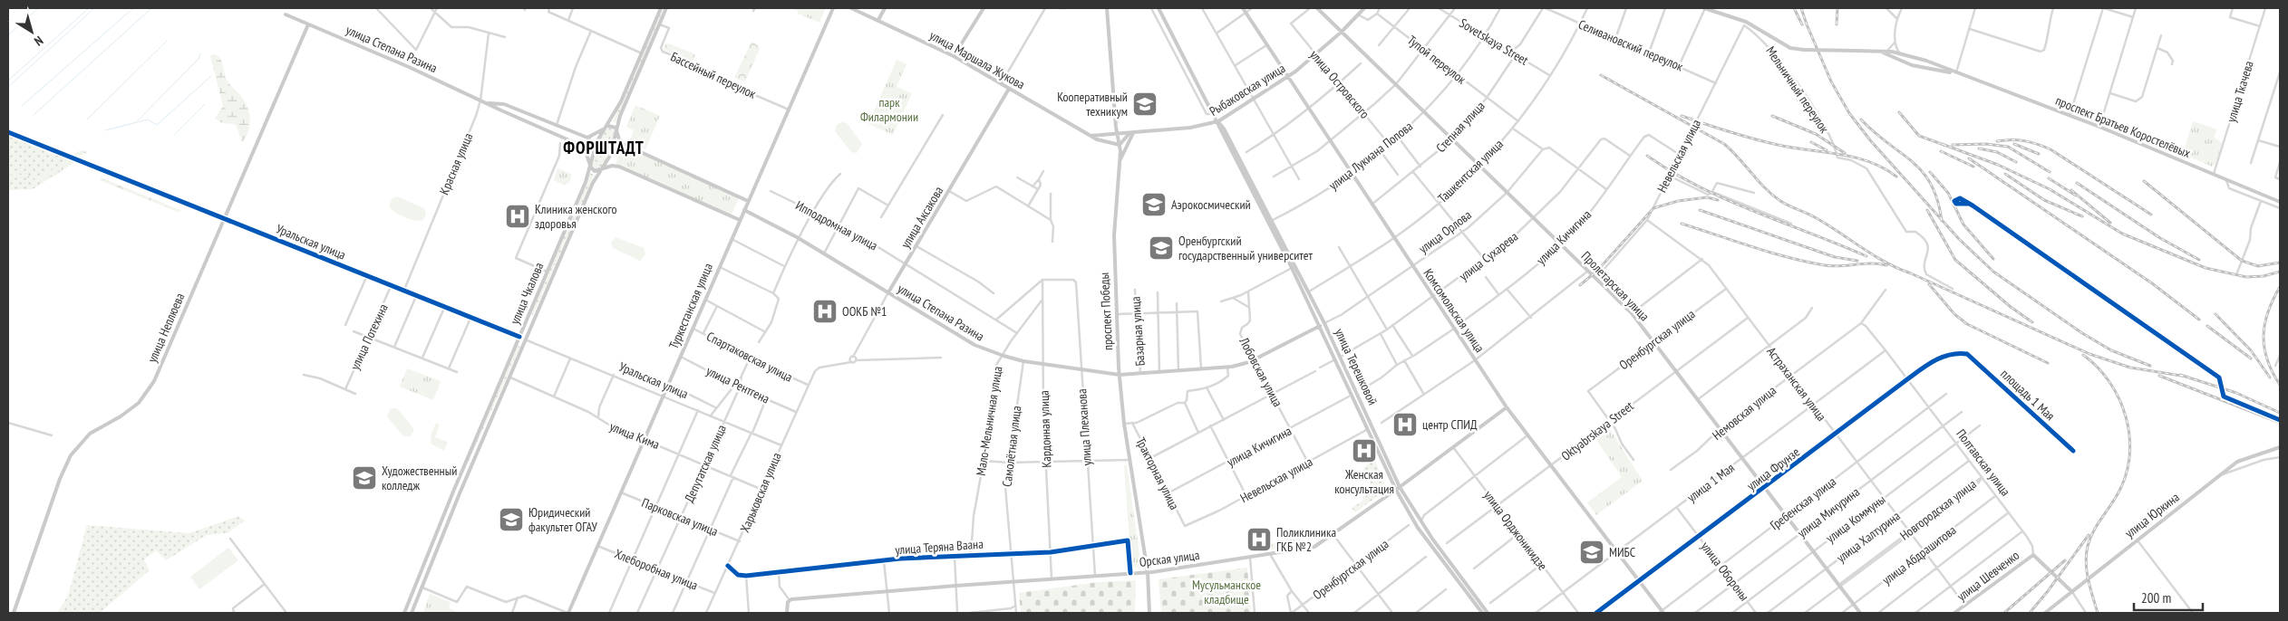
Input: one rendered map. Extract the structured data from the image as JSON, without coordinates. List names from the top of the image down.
{
  "streets": {
    "main road": [
      "улица Степана Разина",
      "улица Маршала Жукова",
      "Рыбаковская улица",
      "проспект Братьев Коростелёвых",
      "улица Аксакова",
      "Уральская улица",
      "Пролетарская улица",
      "улица Чкалова",
      "Туркестанская улица",
      "Комсомольская улица",
      "проспект Победы",
      "улица Неплюева",
      "улица Терешковой",
      "Полтавская улица",
      "улица Юркина",
      "Орская улица",
      "улица Шевченко"
    ],
    "street": [
      "Sovetskaya Street",
      "Селивановский переулок",
      "Тупой переулок",
      "Бассейный переулок",
      "улица Островского",
      "Мельничный переулок",
      "улица Ткачева",
      "Степная улица",
      "улица Лукиана Попова",
      "Невельская улица",
      "Красная улица",
      "Ташкентская улица",
      "Ипподромная улица",
      "улица Орлова",
      "улица Кичигина",
      "улица Сухарева",
      "Базарная улица",
      "улица Потехина",
      "Оренбургская улица",
      "Спартаковская улица",
      "Лобовская улица",
      "Астраханская улица",
      "улица Рентгена",
      "площадь 1 Мая",
      "Немовская улица",
      "Мало-Мельничная улица",
      "улица Плеханова",
      "Кардонная улица",
      "Oktyabrskaya Street",
      "улица Кима",
      "Самолётная улица",
      "Депутатская улица",
      "улица Фрунзе",
      "Тракторная улица",
      "улица 1 Мая",
      "Харьковская улица",
      "Гребенская улица",
      "Новгородская улица",
      "улица Мичурина",
      "Парковская улица",
      "улица Коммуны",
      "улица Орджоникидзе",
      "улица Халтурина",
      "улица Теряна Ваана",
      "улица Абдрашитова",
      "Хлеборобная улица",
      "улица Обороны"
    ]
  },
  "crossings": [
    ["Sovetskaya Street", "Степная улица"],
    ["Sovetskaya Street", "улица Лукиана Попова"],
    ["Sovetskaya Street", "Ташкентская улица"],
    ["Селивановский переулок", "Невельская улица"],
    ["Селивановский переулок", "Ташкентская улица"],
    ["улица Степана Разина", "Красная улица"],
    ["улица Степана Разина", "улица Аксакова"],
    ["улица Степана Разина", "Туркестанская улица"],
    ["улица Степана Разина", "проспект Победы"],
    ["улица Степана Разина", "улица Неплюева"],
    ["улица Степана Разина", "Базарная улица"],
    ["улица Степана Разина", "Лобовская улица"],
    ["улица Степана Разина", "Мало-Мельничная улица"],
    ["улица Степана Разина", "улица Плеханова"],
    ["улица Степана Разина", "Кардонная улица"],
    ["улица Степана Разина", "Самолётная улица"],
    ["улица Маршала Жукова", "улица Аксакова"],
    ["улица Маршала Жукова", "проспект Победы"],
    ["Тупой переулок", "Степная улица"],
    ["Тупой переулок", "улица Лукиана Попова"],
    ["Тупой переулок", "Ташкентская улица"],
    ["Бассейный переулок", "улица Чкалова"],
    ["Бассейный переулок", "Туркестанская улица"],
    ["улица Островского", "Рыбаковская улица"],
    ["улица Островского", "улица Лукиана Попова"],
    ["Рыбаковская улица", "Пролетарская улица"],
    ["Рыбаковская улица", "Комсомольская улица"],
    ["Рыбаковская улица", "проспект Победы"],
    ["Рыбаковская улица", "улица Терешковой"],
    ["Мельничный переулок", "проспект Братьев Коростелёвых"],
    ["Мельничный переулок", "Невельская улица"],
    ["улица Ткачева", "проспект Братьев Коростелёвых"],
    ["Степная улица", "Пролетарская улица"],
    ["Степная улица", "Комсомольская улица"],
    ["проспект Братьев Коростелёвых", "Невельская улица"],
    ["улица Лукиана Попова", "Пролетарская улица"],
    ["улица Лукиана Попова", "Комсомольская улица"],
    ["улица Лукиана Попова", "улица Терешковой"],
    ["Невельская улица", "улица Кичигина"],
    ["Невельская улица", "Пролетарская улица"],
    ["Невельская улица", "улица Терешковой"],
    ["Невельская улица", "Лобовская улица"],
    ["Невельская улица", "Астраханская улица"],
    ["Невельская улица", "Тракторная улица"],
    ["Красная улица", "Уральская улица"],
    ["Ташкентская улица", "Пролетарская улица"],
    ["Ташкентская улица", "Комсомольская улица"],
    ["Ташкентская улица", "улица Терешковой"],
    ["улица Аксакова", "Ипподромная улица"],
    ["Ипподромная улица", "Мало-Мельничная улица"],
    ["улица Орлова", "Пролетарская улица"],
    ["улица Орлова", "Комсомольская улица"],
    ["улица Орлова", "улица Терешковой"],
    ["улица Кичигина", "улица Сухарева"],
    ["улица Кичигина", "Пролетарская улица"],
    ["улица Кичигина", "Лобовская улица"],
    ["улица Кичигина", "Тракторная улица"],
    ["Уральская улица", "улица Чкалова"],
    ["Уральская улица", "Туркестанская улица"],
    ["Уральская улица", "улица Неплюева"],
    ["Уральская улица", "улица Потехина"],
    ["Уральская улица", "Депутатская улица"],
    ["Уральская улица", "Харьковская улица"],
    ["улица Сухарева", "Пролетарская улица"],
    ["улица Сухарева", "Комсомольская улица"],
    ["улица Сухарева", "улица Терешковой"],
    ["Пролетарская улица", "Оренбургская улица"],
    ["Пролетарская улица", "Немовская улица"],
    ["Пролетарская улица", "Oktyabrskaya Street"],
    ["Пролетарская улица", "улица Фрунзе"],
    ["Пролетарская улица", "улица 1 Мая"],
    ["Пролетарская улица", "Гребенская улица"],
    ["Пролетарская улица", "Новгородская улица"],
    ["Пролетарская улица", "улица Мичурина"],
    ["Пролетарская улица", "улица Коммуны"],
    ["Пролетарская улица", "улица Халтурина"],
    ["Пролетарская улица", "улица Абдрашитова"],
    ["улица Чкалова", "улица Кима"],
    ["Туркестанская улица", "Спартаковская улица"],
    ["Туркестанская улица", "улица Рентгена"],
    ["Туркестанская улица", "улица Кима"],
    ["Туркестанская улица", "Парковская улица"],
    ["Туркестанская улица", "Хлеборобная улица"],
    ["Комсомольская улица", "Oktyabrskaya Street"],
    ["Комсомольская улица", "улица Фрунзе"],
    ["Комсомольская улица", "улица 1 Мая"],
    ["Комсомольская улица", "Гребенская улица"],
    ["Комсомольская улица", "Орская улица"],
    ["проспект Победы", "Орская улица"],
    ["Оренбургская улица", "Астраханская улица"],
    ["Оренбургская улица", "Oktyabrskaya Street"],
    ["Спартаковская улица", "Харьковская улица"],
    ["улица Терешковой", "Орская улица"],
    ["Астраханская улица", "Немовская улица"],
    ["Астраханская улица", "Oktyabrskaya Street"],
    ["Астраханская улица", "улица Фрунзе"],
    ["Астраханская улица", "улица 1 Мая"],
    ["Астраханская улица", "Гребенская улица"],
    ["Астраханская улица", "Новгородская улица"],
    ["Астраханская улица", "улица Мичурина"],
    ["Астраханская улица", "улица Коммуны"],
    ["Астраханская улица", "улица Халтурина"],
    ["Астраханская улица", "улица Абдрашитова"],
    ["Астраханская улица", "улица Шевченко"],
    ["улица Рентгена", "Депутатская улица"],
    ["улица Рентгена", "Харьковская улица"],
    ["площадь 1 Мая", "улица Фрунзе"],
    ["Немовская улица", "Полтавская улица"],
    ["Мало-Мельничная улица", "Кардонная улица"],
    ["Мало-Мельничная улица", "улица Теряна Ваана"],
    ["улица Плеханова", "Кардонная улица"],
    ["улица Плеханова", "улица Теряна Ваана"],
    ["улица Плеханова", "Орская улица"],
    ["Кардонная улица", "улица Теряна Ваана"],
    ["Кардонная улица", "Орская улица"],
    ["Oktyabrskaya Street", "улица Орджоникидзе"],
    ["улица Кима", "Депутатская улица"],
    ["улица Кима", "Харьковская улица"],
    ["Самолётная улица", "улица Теряна Ваана"],
    ["Самолётная улица", "Орская улица"],
    ["Полтавская улица", "улица Фрунзе"],
    ["Полтавская улица", "улица 1 Мая"],
    ["Полтавская улица", "Гребенская улица"],
    ["Полтавская улица", "Новгородская улица"],
    ["Полтавская улица", "улица Мичурина"],
    ["Полтавская улица", "улица Юркина"],
    ["Полтавская улица", "улица Коммуны"],
    ["Полтавская улица", "улица Халтурина"],
    ["Полтавская улица", "улица Абдрашитова"],
    ["Полтавская улица", "улица Шевченко"],
    ["Депутатская улица", "Парковская улица"],
    ["Депутатская улица", "Хлеборобная улица"],
    ["улица Фрунзе", "улица Обороны"],
    ["улица 1 Мая", "улица Орджоникидзе"],
    ["улица 1 Мая", "улица Обороны"],
    ["Харьковская улица", "Парковская улица"],
    ["Харьковская улица", "Хлеборобная улица"],
    ["Гребенская улица", "улица Обороны"],
    ["улица Мичурина", "улица Обороны"],
    ["улица Коммуны", "улица Обороны"],
    ["улица Орджоникидзе", "Орская улица"],
    ["улица Теряна Ваана", "Орская улица"]
  ],
  "districts": ["ФОРШТАДТ"],
  "parks": ["парк Филармонии", "Мусульманское кладбище"],
  "places": {
    "school or university": [
      "Кооперативный техникум",
      "Аэрокосмический",
      "Оренбургский государственный университет",
      "Художественный колледж",
      "Юридический факультет ОГАУ",
      "МИБС"
    ],
    "hospital": [
      "Клиника женского здоровья",
      "ООКБ №1",
      "центр СПИД",
      "Женская консультация",
      "Поликлиника ГКБ №2"
    ]
  },
  "scale_bar": "200 m",
  "north": "bottom right"
}
